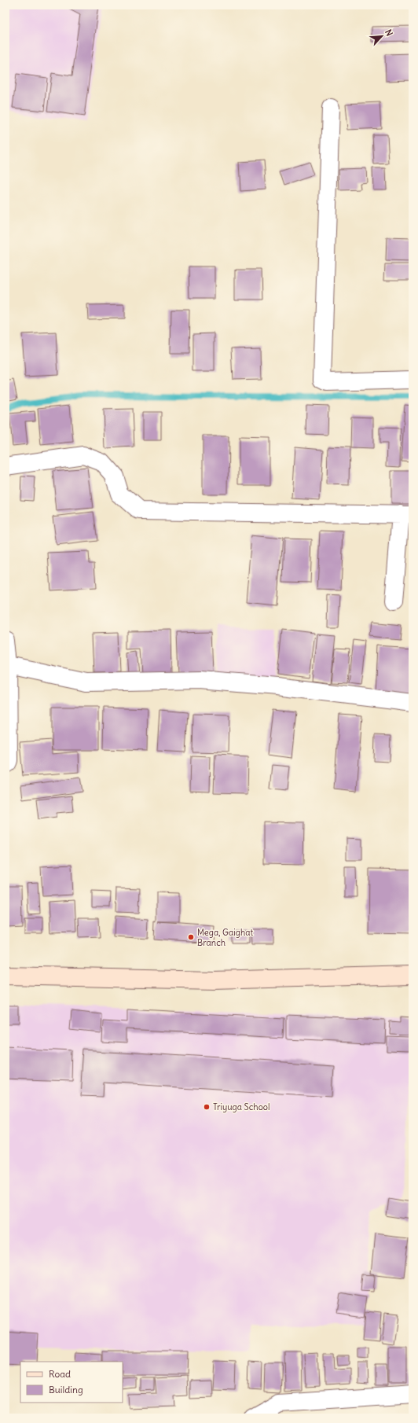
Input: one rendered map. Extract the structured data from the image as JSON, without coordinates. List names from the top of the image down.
{
  "places": ["Mega, Gaighat Branch", "Triyuga School"],
  "legend": ["Road", "Building"],
  "north": "top right"
}
